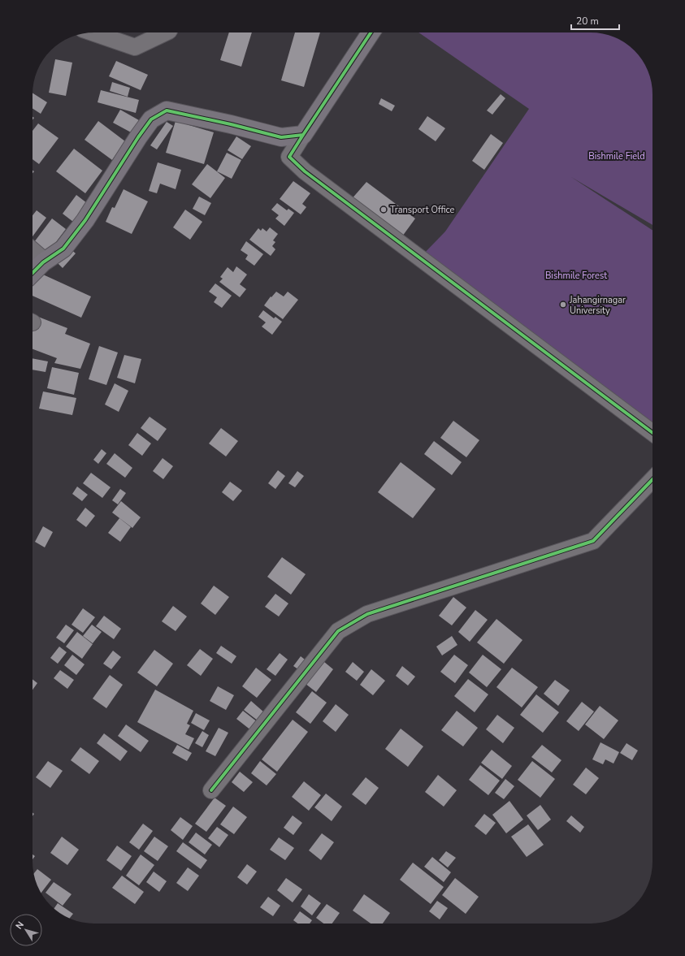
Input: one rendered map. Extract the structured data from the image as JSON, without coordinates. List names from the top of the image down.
{
  "parks": ["Bishmile Field", "Bishmile Forest"],
  "places": ["Transport Office", "Jahangirnagar University"],
  "scale_bar": "20 m",
  "north": "top left"
}
